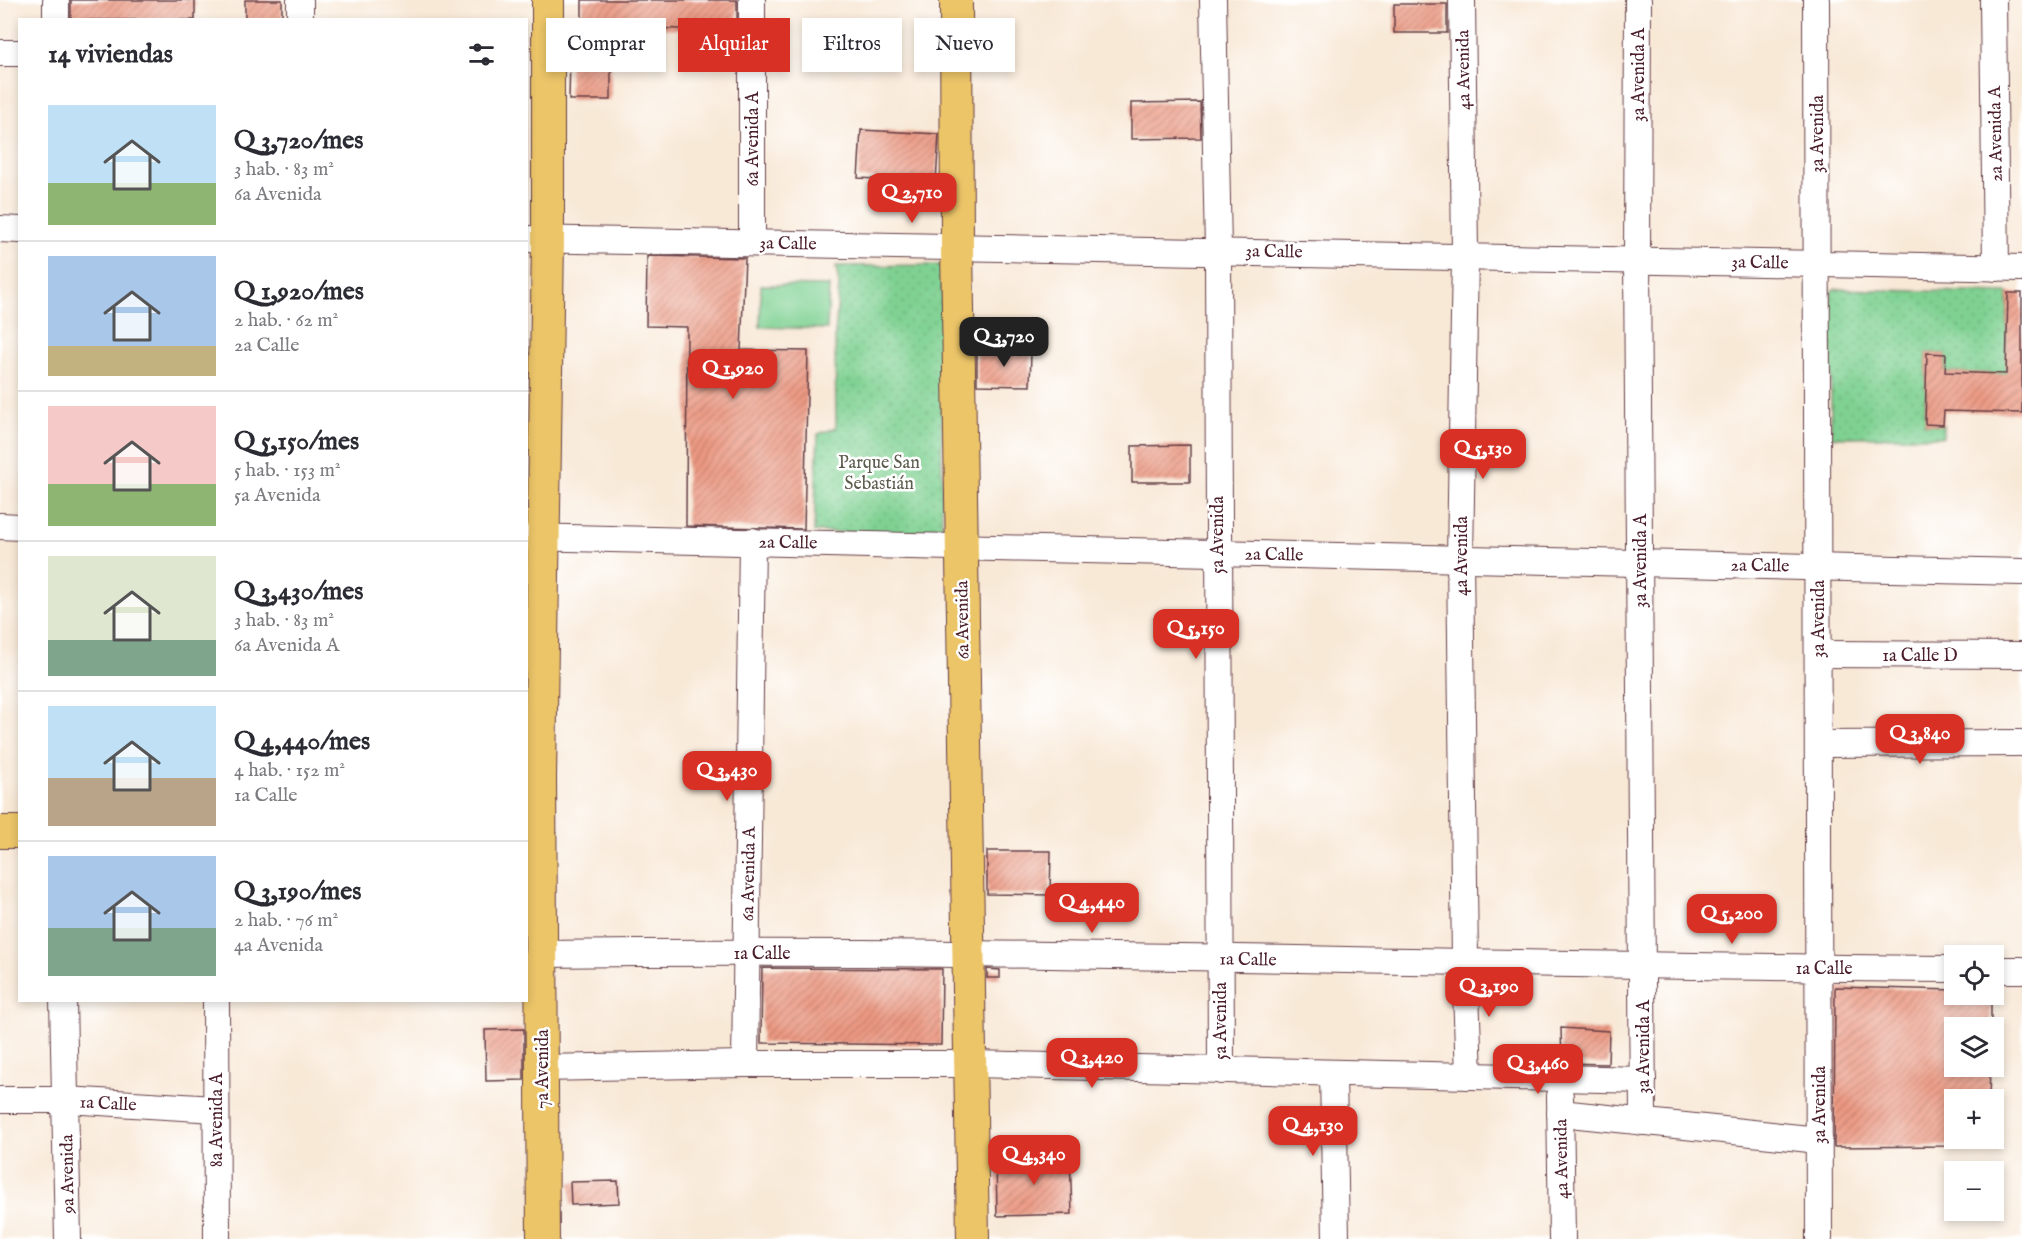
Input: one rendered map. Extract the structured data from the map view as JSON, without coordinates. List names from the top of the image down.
{
  "streets": {
    "main road": ["6a Avenida", "7a Avenida"],
    "street": [
      "4a Avenida",
      "3a Avenida A",
      "3a Avenida",
      "2a Avenida A",
      "6a Avenida A",
      "3a Calle",
      "5a Avenida",
      "2a Calle",
      "1a Calle D",
      "1a Calle",
      "8a Avenida A",
      "9a Avenida"
    ]
  },
  "crossings": [
    ["4a Avenida", "3a Calle"],
    ["4a Avenida", "2a Calle"],
    ["4a Avenida", "1a Calle"],
    ["3a Avenida A", "3a Calle"],
    ["3a Avenida A", "2a Calle"],
    ["3a Avenida A", "1a Calle"],
    ["3a Avenida", "3a Calle"],
    ["3a Avenida", "2a Calle"],
    ["3a Avenida", "1a Calle D"],
    ["3a Avenida", "1a Calle"],
    ["2a Avenida A", "3a Calle"],
    ["6a Avenida A", "3a Calle"],
    ["6a Avenida A", "2a Calle"],
    ["6a Avenida A", "1a Calle"],
    ["3a Calle", "5a Avenida"],
    ["3a Calle", "6a Avenida"],
    ["3a Calle", "7a Avenida"],
    ["5a Avenida", "2a Calle"],
    ["5a Avenida", "1a Calle"],
    ["2a Calle", "6a Avenida"],
    ["2a Calle", "7a Avenida"],
    ["6a Avenida", "1a Calle"],
    ["1a Calle", "7a Avenida"],
    ["1a Calle", "8a Avenida A"],
    ["1a Calle", "9a Avenida"]
  ],
  "parks": ["Parque San Sebastián"],
  "page": {
    "chip": [
      "Comprar",
      "Alquilar",
      "Filtros",
      "Nuevo"
    ],
    "heading": "14 viviendas",
    "list": [
      {
        "name": "Q 3,720/mes",
        "note": "3 hab. · 83 m² · 6a Avenida"
      },
      {
        "name": "Q 1,920/mes",
        "note": "2 hab. · 62 m² · 2a Calle"
      },
      {
        "name": "Q 5,150/mes",
        "note": "5 hab. · 153 m² · 5a Avenida"
      },
      {
        "name": "Q 3,430/mes",
        "note": "3 hab. · 83 m² · 6a Avenida A"
      },
      {
        "name": "Q 4,440/mes",
        "note": "4 hab. · 152 m² · 1a Calle"
      },
      {
        "name": "Q 3,190/mes",
        "note": "2 hab. · 76 m² · 4a Avenida"
      }
    ],
    "price": [
      "Q 2,710",
      "Q 3,720",
      "Q 1,920",
      "Q 5,130",
      "Q 5,150",
      "Q 3,840",
      "Q 3,430",
      "Q 4,440",
      "Q 5,200",
      "Q 3,190",
      "Q 3,420",
      "Q 3,460",
      "Q 4,130",
      "Q 4,340"
    ],
    "map_buttons": ["+", "−"]
  }
}
